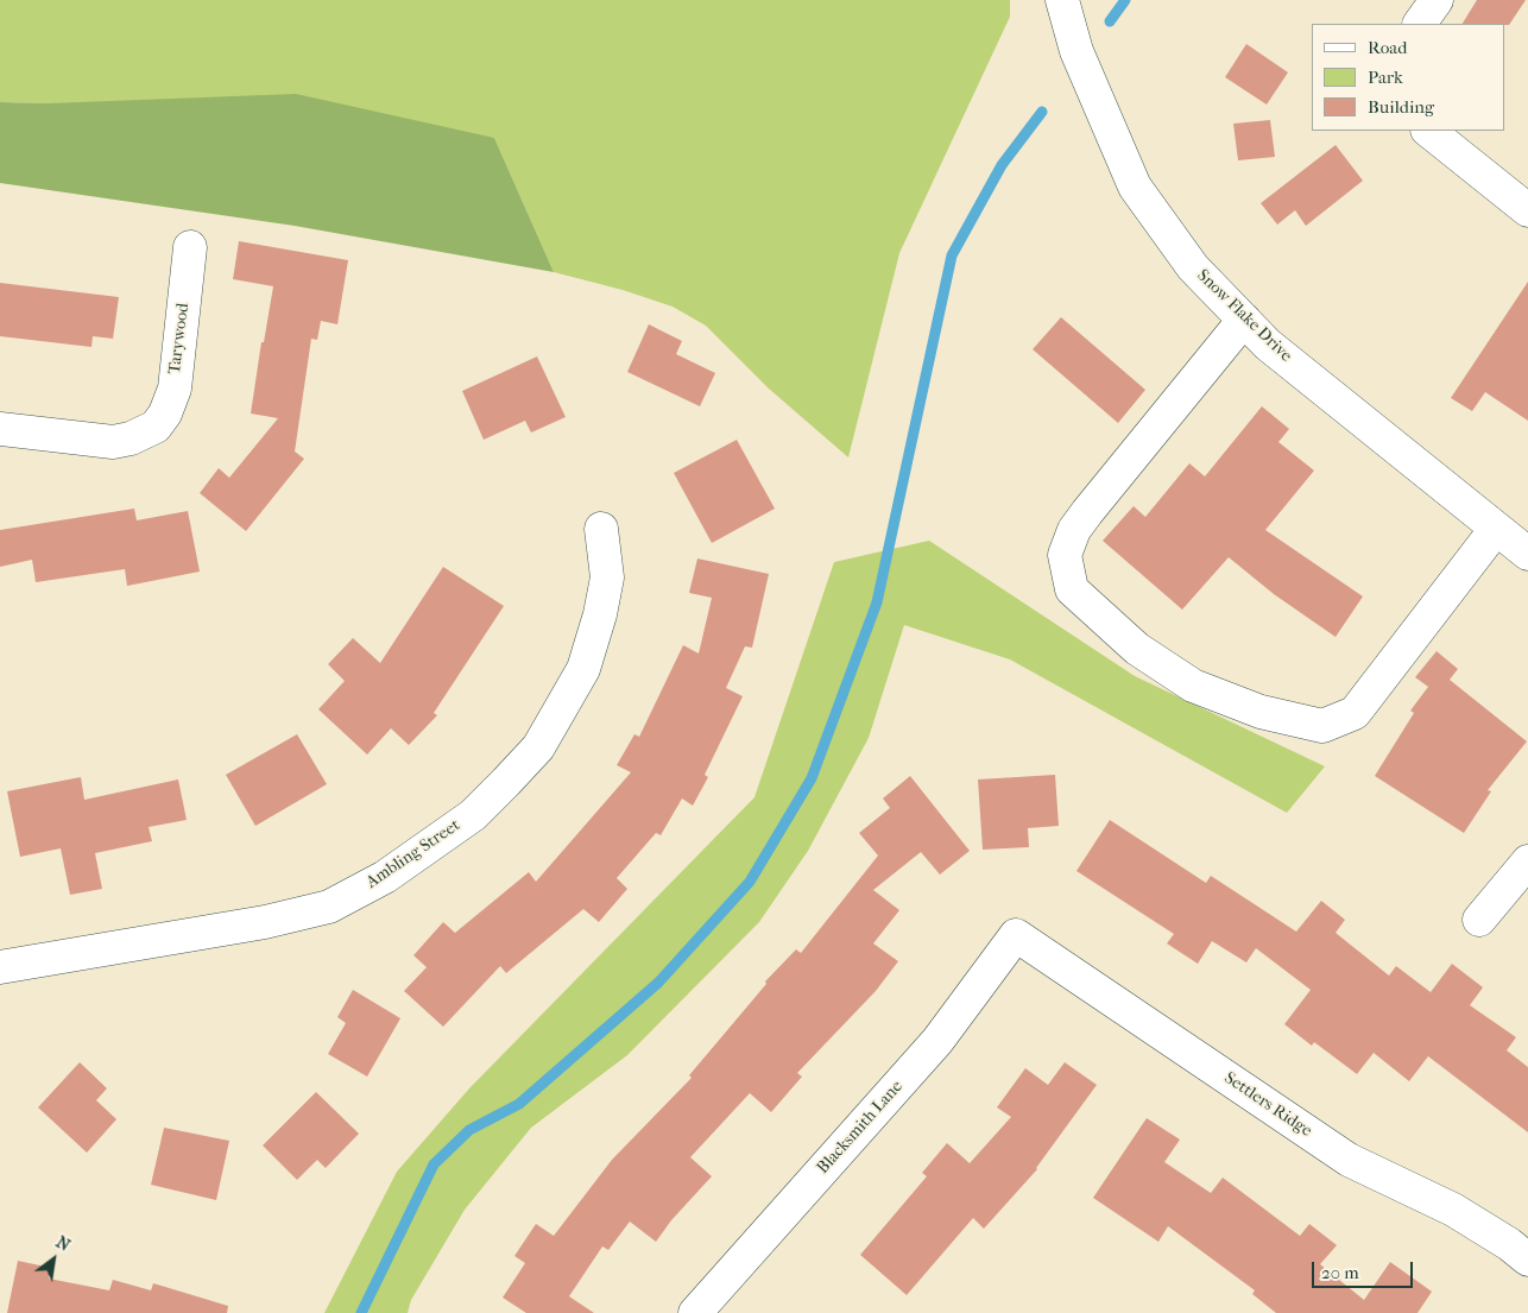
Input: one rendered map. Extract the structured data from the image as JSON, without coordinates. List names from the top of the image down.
{
  "streets": {
    "street": [
      "Snow Flake Drive",
      "Tarywood",
      "Ambling Street",
      "Settlers Ridge",
      "Blacksmith Lane"
    ]
  },
  "crossings": [
    ["Settlers Ridge", "Blacksmith Lane"]
  ],
  "legend": ["Road", "Park", "Building"],
  "scale_bar": "20 m",
  "north": "top right"
}
